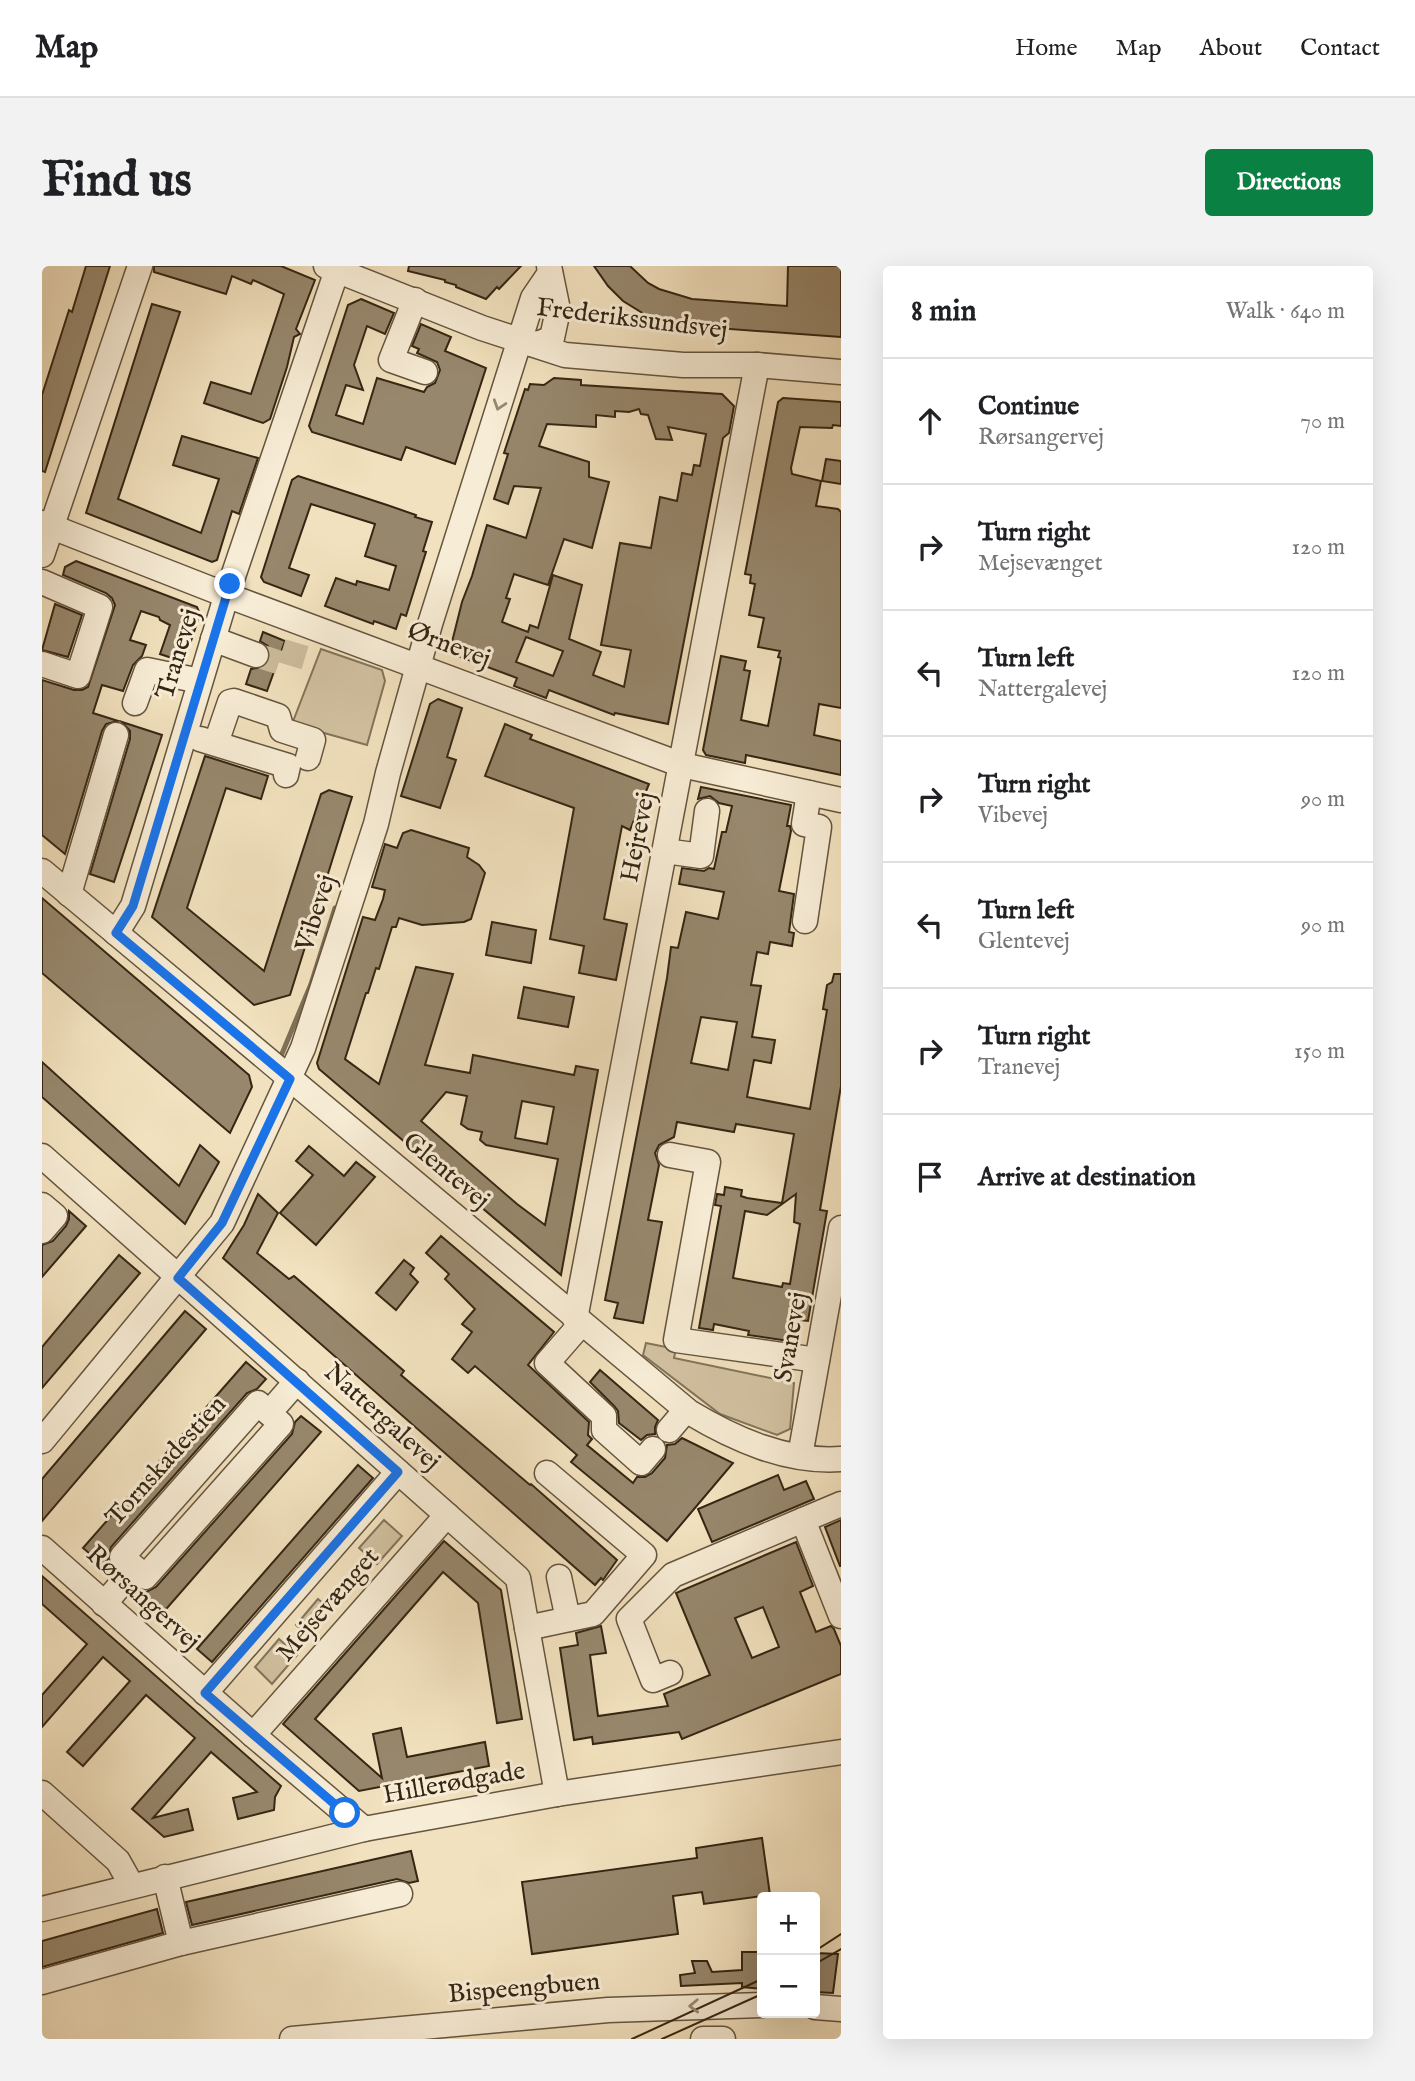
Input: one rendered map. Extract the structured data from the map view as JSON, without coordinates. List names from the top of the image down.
{
  "streets": {
    "street": [
      "Frederikssundsvej",
      "Ørnevej",
      "Tranevej",
      "Hejrevej",
      "Vibevej",
      "Glentevej",
      "Svanevej",
      "Nattergalevej",
      "Tornskadestien",
      "Rørsangervej",
      "Mejsevænget",
      "Hillerødgade",
      "Bispeengbuen"
    ]
  },
  "crossings": [
    ["Frederikssundsvej", "Tranevej"],
    ["Frederikssundsvej", "Hejrevej"],
    ["Frederikssundsvej", "Vibevej"],
    ["Ørnevej", "Tranevej"],
    ["Ørnevej", "Hejrevej"],
    ["Ørnevej", "Vibevej"],
    ["Tranevej", "Glentevej"],
    ["Hejrevej", "Glentevej"],
    ["Vibevej", "Glentevej"],
    ["Vibevej", "Nattergalevej"],
    ["Glentevej", "Svanevej"],
    ["Nattergalevej", "Tornskadestien"],
    ["Nattergalevej", "Mejsevænget"],
    ["Nattergalevej", "Hillerødgade"],
    ["Tornskadestien", "Rørsangervej"],
    ["Rørsangervej", "Mejsevænget"],
    ["Rørsangervej", "Hillerødgade"]
  ],
  "page": {
    "header": "Map",
    "nav": [
      "Home",
      "Map",
      "About",
      "Contact"
    ],
    "buttons": "Directions",
    "title": "Find us",
    "heading": ["8 min", "Walk · 640 m"],
    "list": [
      ["Continue", "Rørsangervej", "70 m"],
      ["Turn right", "Mejsevænget", "120 m"],
      ["Turn left", "Nattergalevej", "120 m"],
      ["Turn right", "Vibevej", "90 m"],
      ["Turn left", "Glentevej", "90 m"],
      ["Turn right", "Tranevej", "150 m"],
      "Arrive at destination"
    ],
    "map_buttons": ["+", "−"]
  }
}
